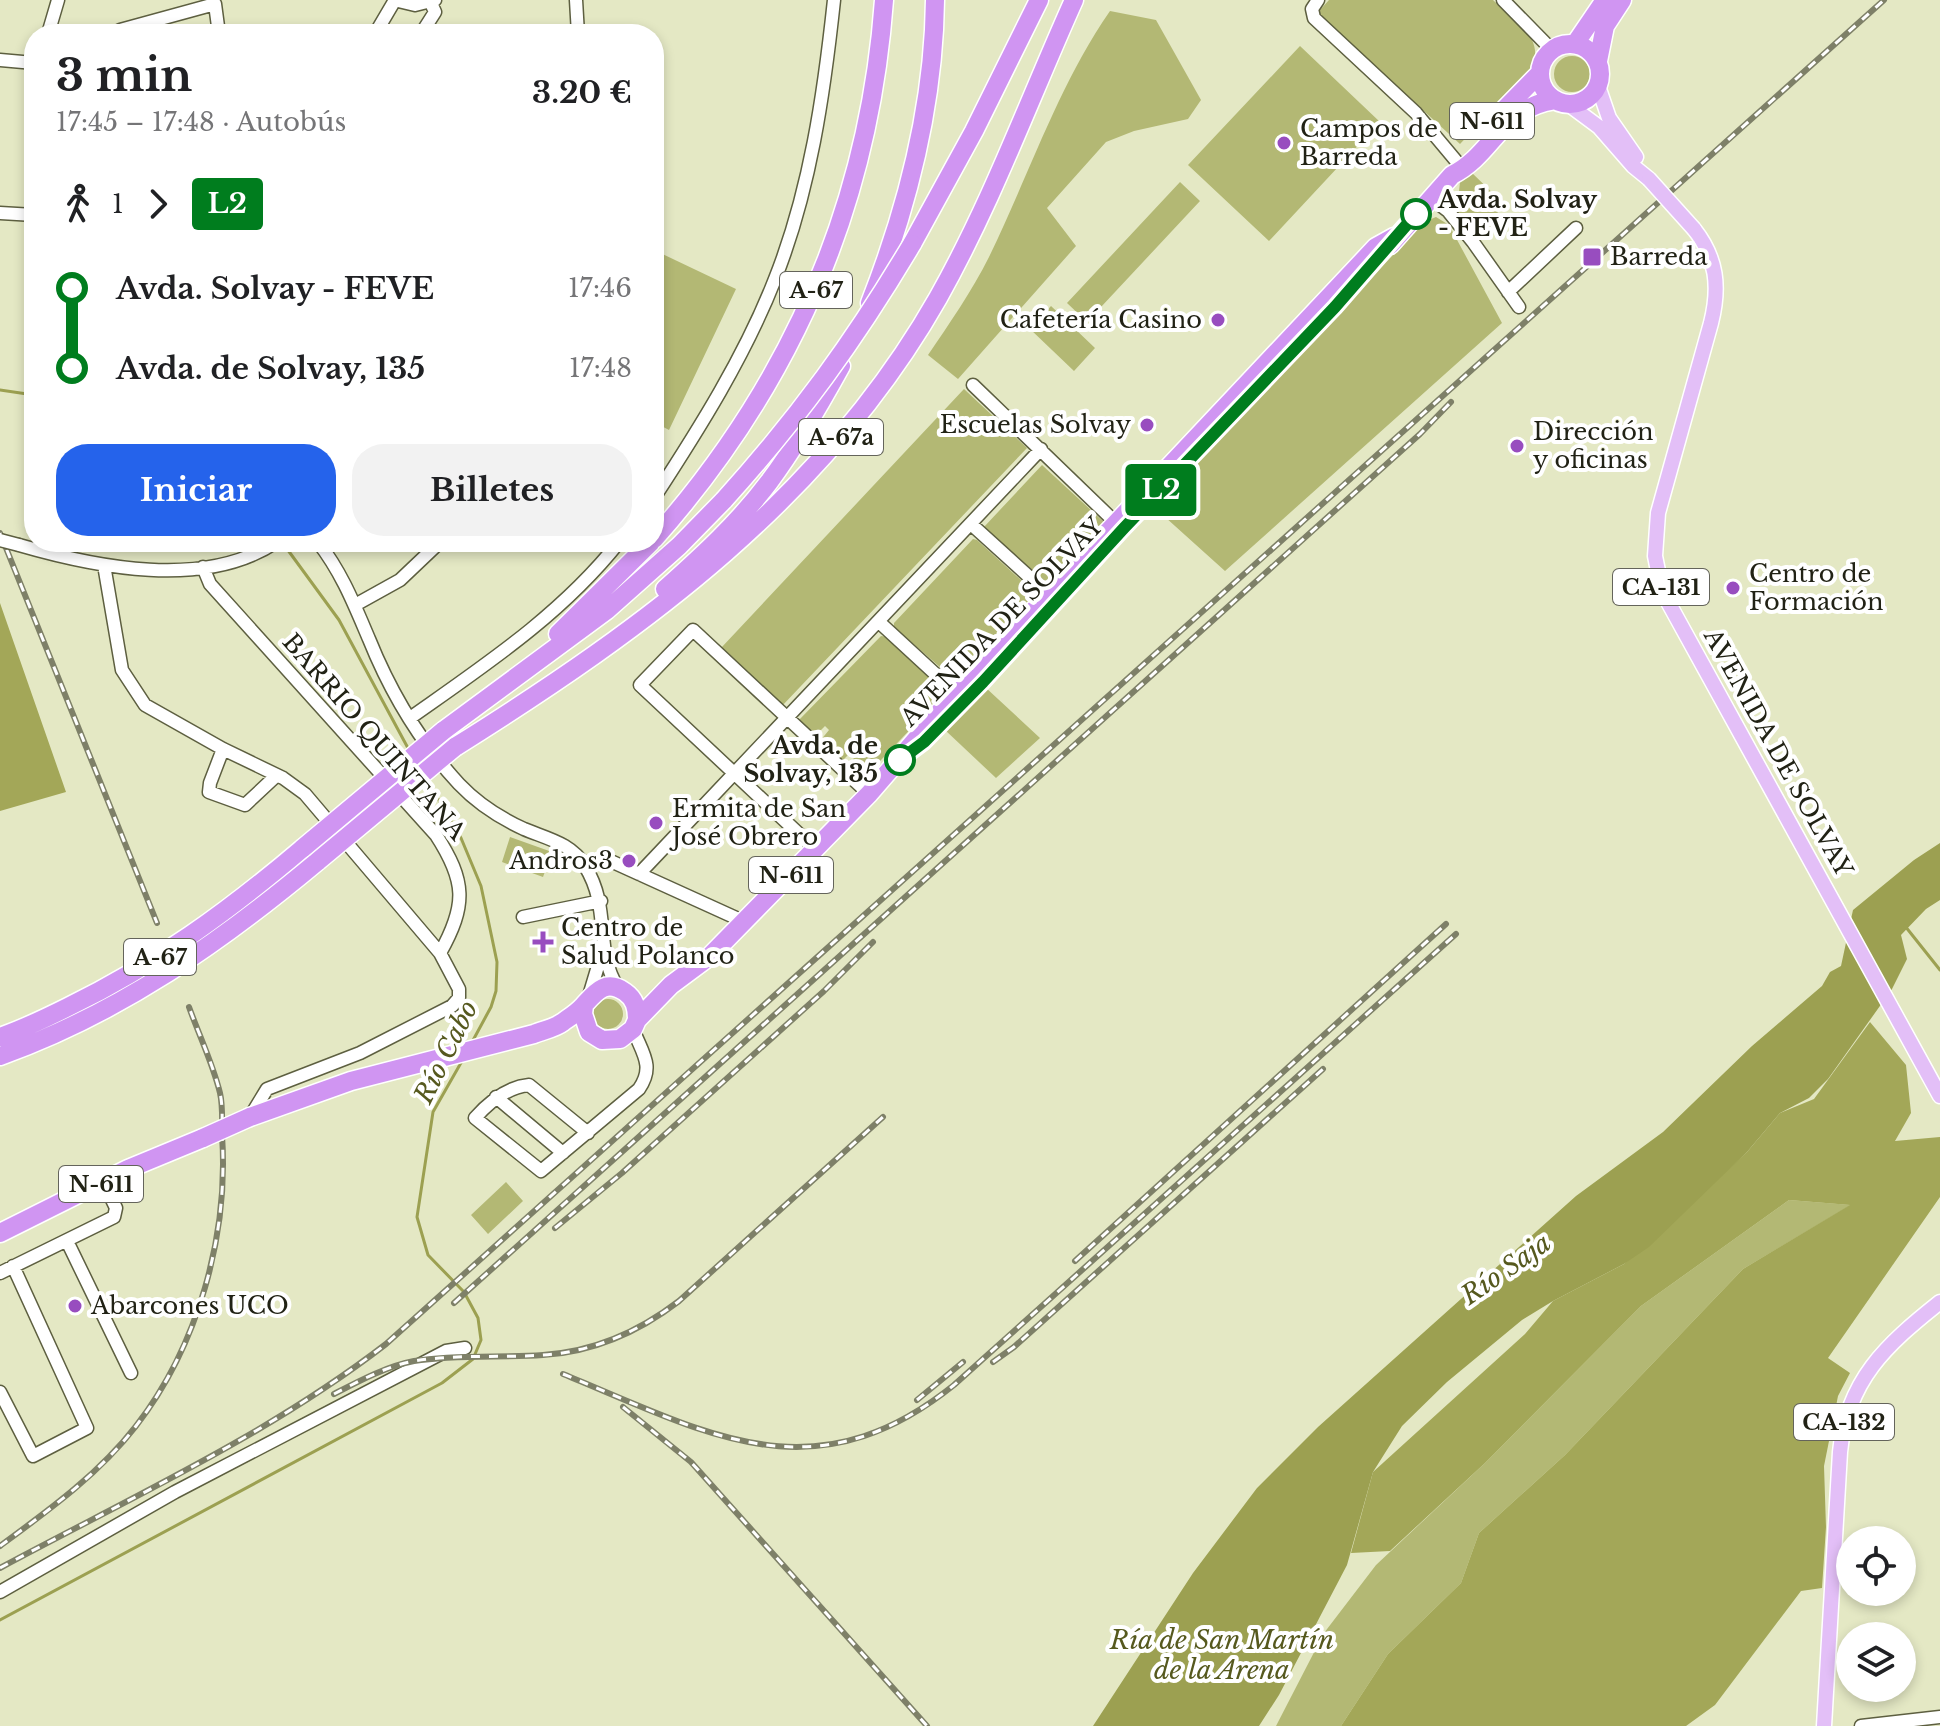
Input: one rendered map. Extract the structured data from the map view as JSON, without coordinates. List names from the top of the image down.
{
  "streets": {
    "highway": [
      "N-611",
      "A-67",
      "A-67a",
      "AVENIDA DE SOLVAY"
    ],
    "main road": ["CA-131", "CA-132"],
    "street": ["BARRIO QUINTANA"]
  },
  "crossings": [
    ["N-611", "CA-131"],
    ["N-611", "AVENIDA DE SOLVAY"],
    ["A-67", "A-67a"],
    ["CA-131", "AVENIDA DE SOLVAY"]
  ],
  "water": ["Río Cabo", "Río Saja", "Ría de San Martín de la Arena"],
  "places": {
    "other": [
      "Campos de Barreda",
      "Avda. Solvay - FEVE",
      "Cafetería Casino",
      "Escuelas Solvay",
      "Dirección y oficinas",
      "Centro de Formación",
      "Avda. de Solvay, 135",
      "Ermita de San José Obrero",
      "Andros3",
      "Abarcones UCO"
    ],
    "transit": ["Barreda"],
    "health": ["Centro de Salud Polanco"]
  },
  "lines": ["bus line L2"],
  "page": {
    "on_map": "L2",
    "heading": ["3 min", "17:45 – 17:48 · Autobús", "3.20 €"],
    "legs": ["1", "L2"],
    "list": [
      {
        "name": "Avda. Solvay - FEVE",
        "value": "17:46"
      },
      {
        "name": "Avda. de Solvay, 135",
        "value": "17:48"
      }
    ],
    "buttons": ["Iniciar", "Billetes"]
  }
}
